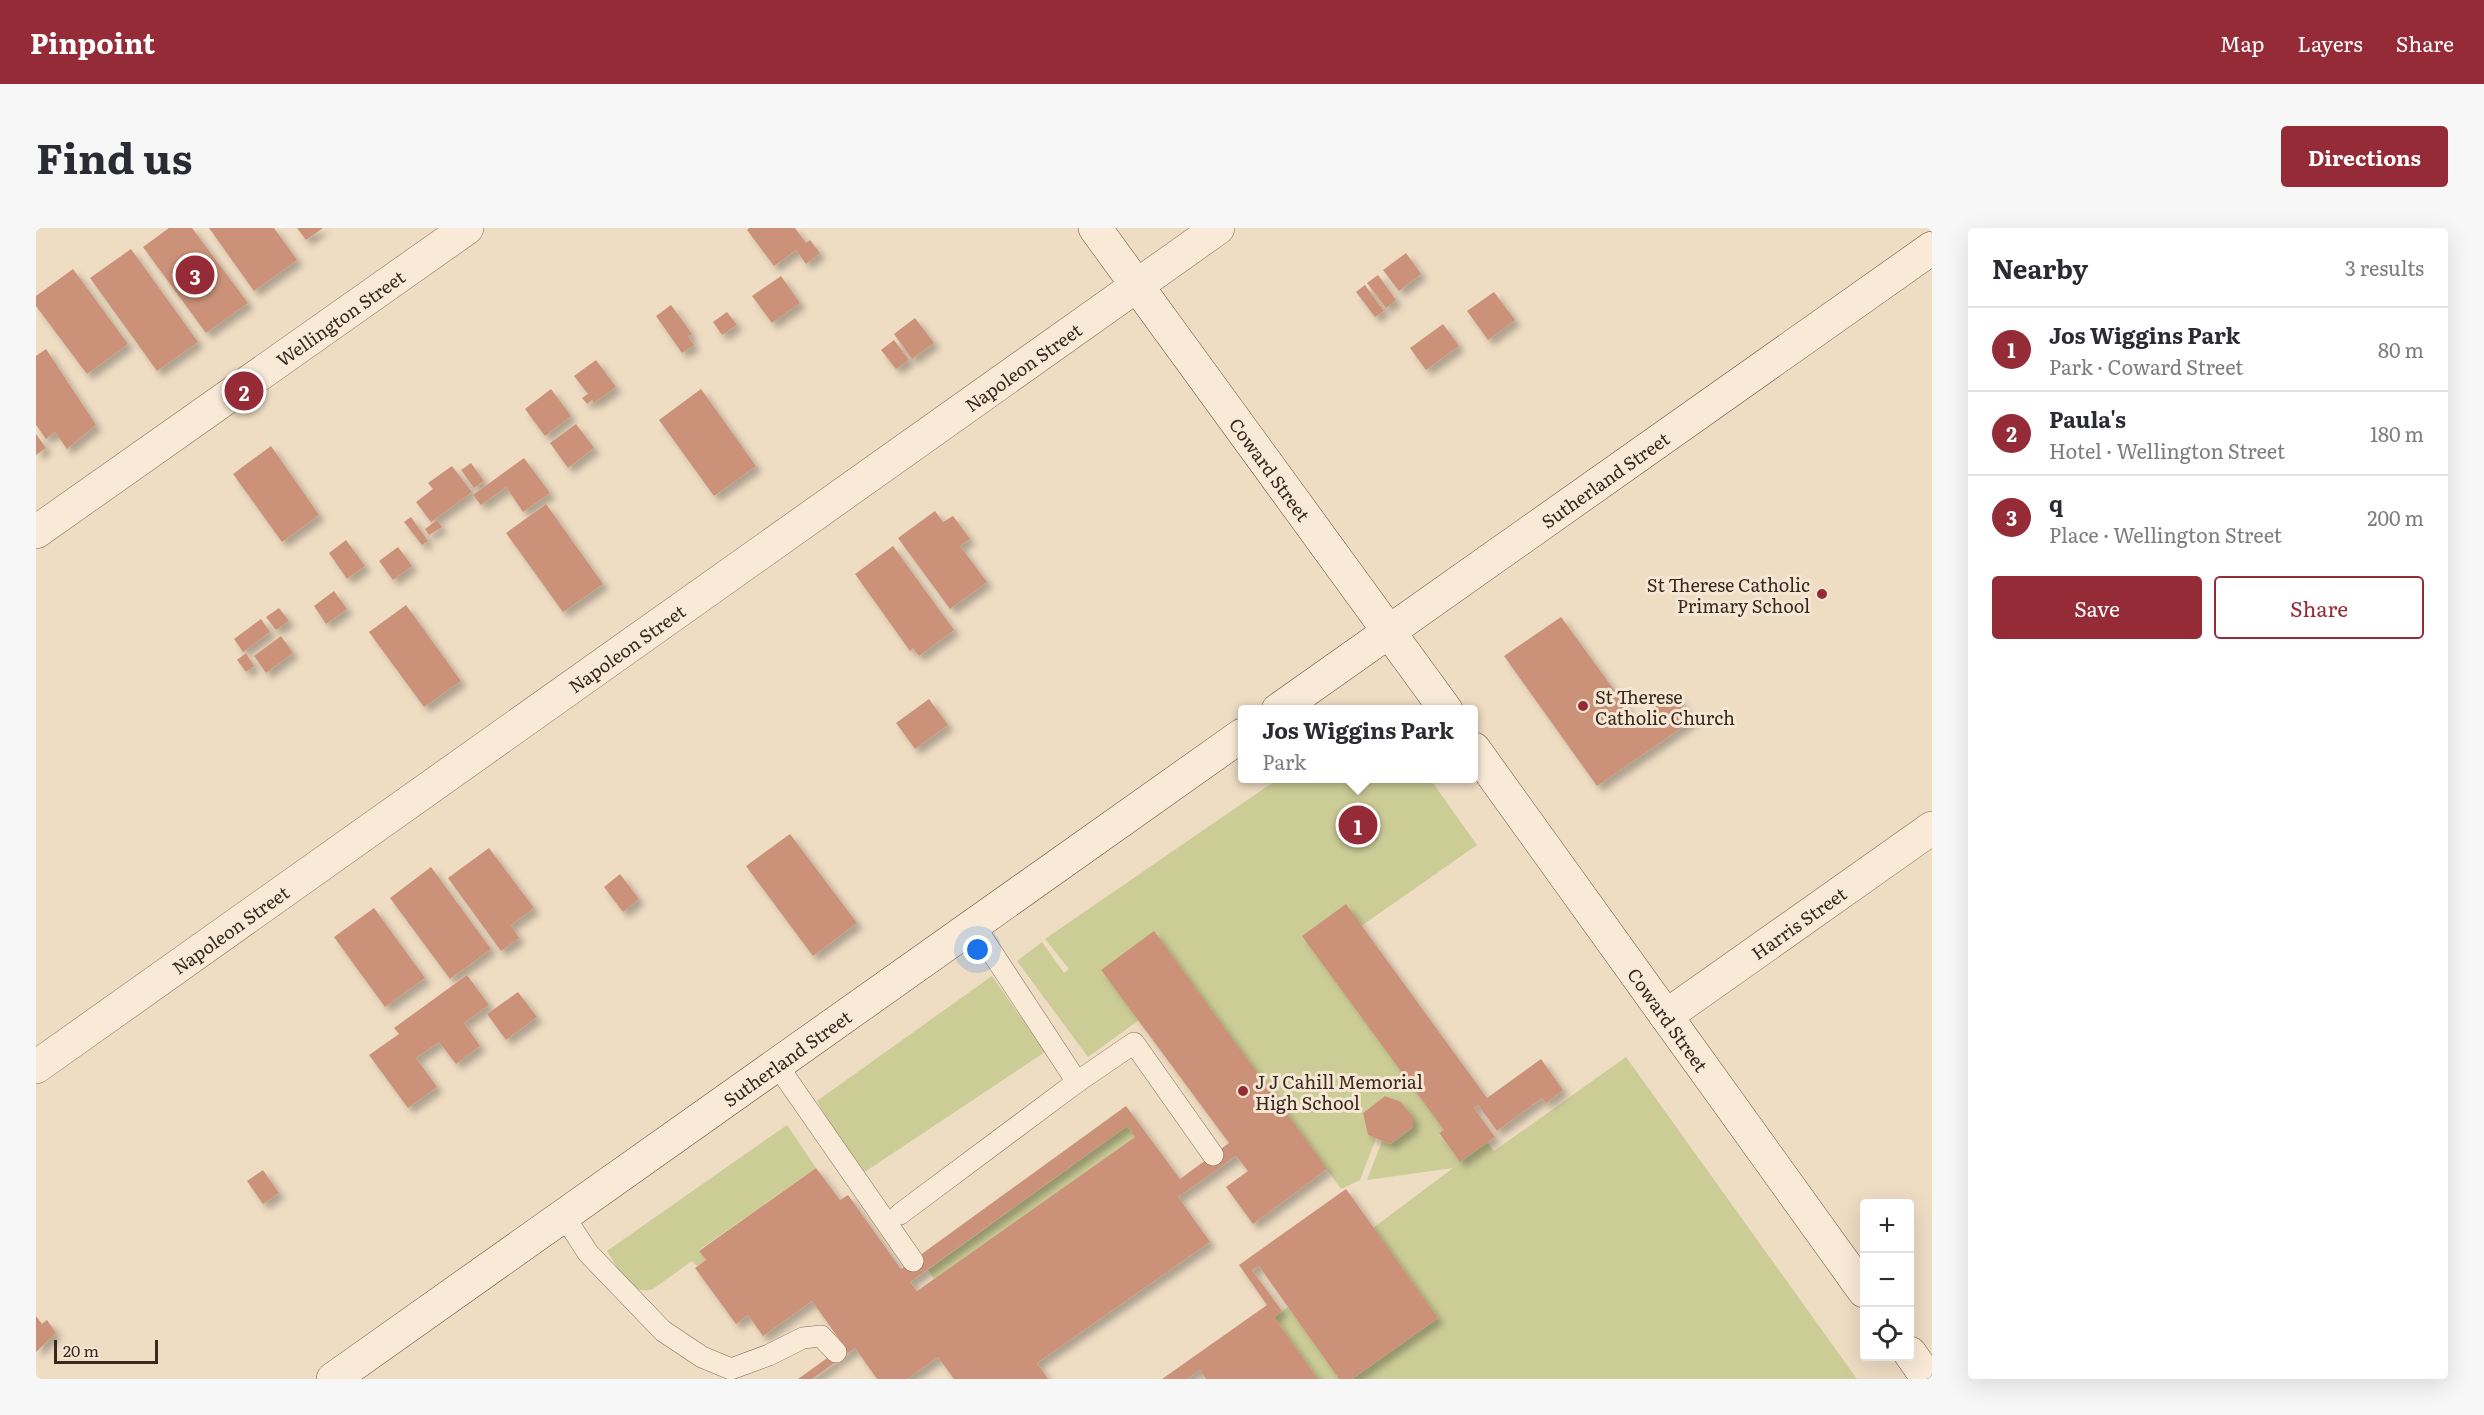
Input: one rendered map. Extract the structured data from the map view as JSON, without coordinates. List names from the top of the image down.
{
  "streets": {
    "street": [
      "Wellington Street",
      "Napoleon Street",
      "Coward Street",
      "Sutherland Street",
      "Harris Street"
    ]
  },
  "crossings": [
    ["Napoleon Street", "Coward Street"],
    ["Coward Street", "Sutherland Street"],
    ["Coward Street", "Harris Street"]
  ],
  "places": ["St Therese Catholic Primary School", "St Therese Catholic Church", "J J Cahill Memorial High School"],
  "scale_bar": "20 m",
  "page": {
    "header": "Pinpoint",
    "nav": ["Map", "Layers", "Share"],
    "title": "Find us",
    "buttons": [
      "Directions",
      ["Save", "Share"]
    ],
    "heading": ["Nearby", "3 results"],
    "pins": ["3", "2", "1"],
    "list": [
      {
        "mark": "1",
        "name": "Jos Wiggins Park",
        "note": "Park · Coward Street",
        "value": "80 m"
      },
      {
        "mark": "2",
        "name": "Paula's",
        "note": "Hotel · Wellington Street",
        "value": "180 m"
      },
      {
        "mark": "3",
        "name": "q",
        "note": "Place · Wellington Street",
        "value": "200 m"
      }
    ],
    "popup": ["Jos Wiggins Park", "Park"],
    "map_buttons": ["+", "−"],
    "scale": "20 m"
  }
}
